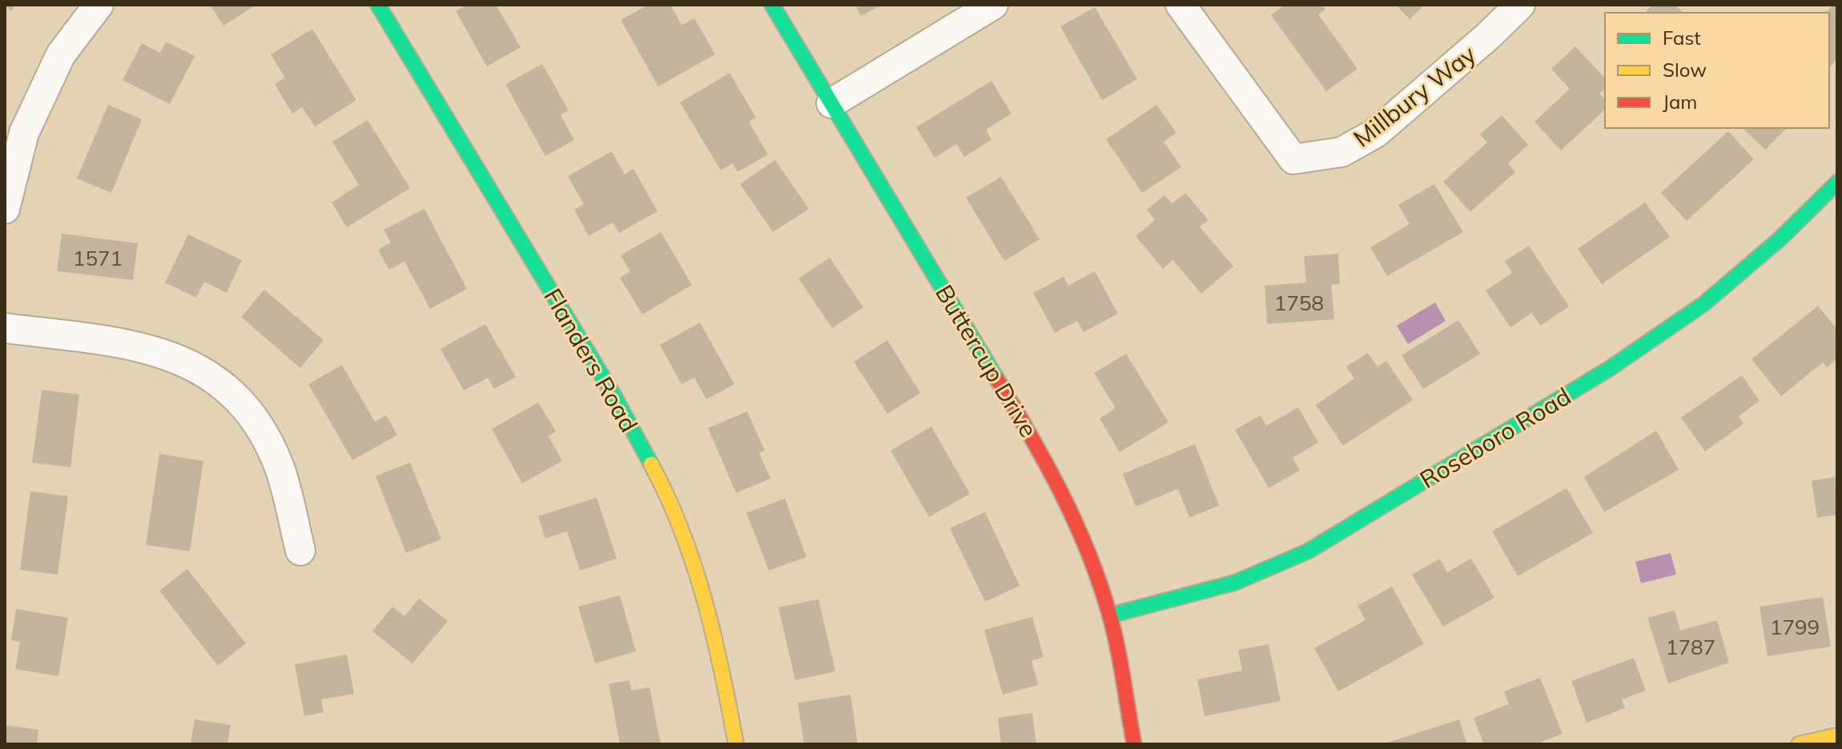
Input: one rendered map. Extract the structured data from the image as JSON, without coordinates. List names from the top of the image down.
{
  "streets": {
    "street": [
      "Millbury Way",
      "Flanders Road",
      "Buttercup Drive",
      "Roseboro Road"
    ]
  },
  "crossings": [
    ["Buttercup Drive", "Roseboro Road"]
  ],
  "house_numbers": [
    "1571",
    "1758",
    "1799",
    "1787"
  ],
  "legend": ["Fast", "Slow", "Jam"]
}
